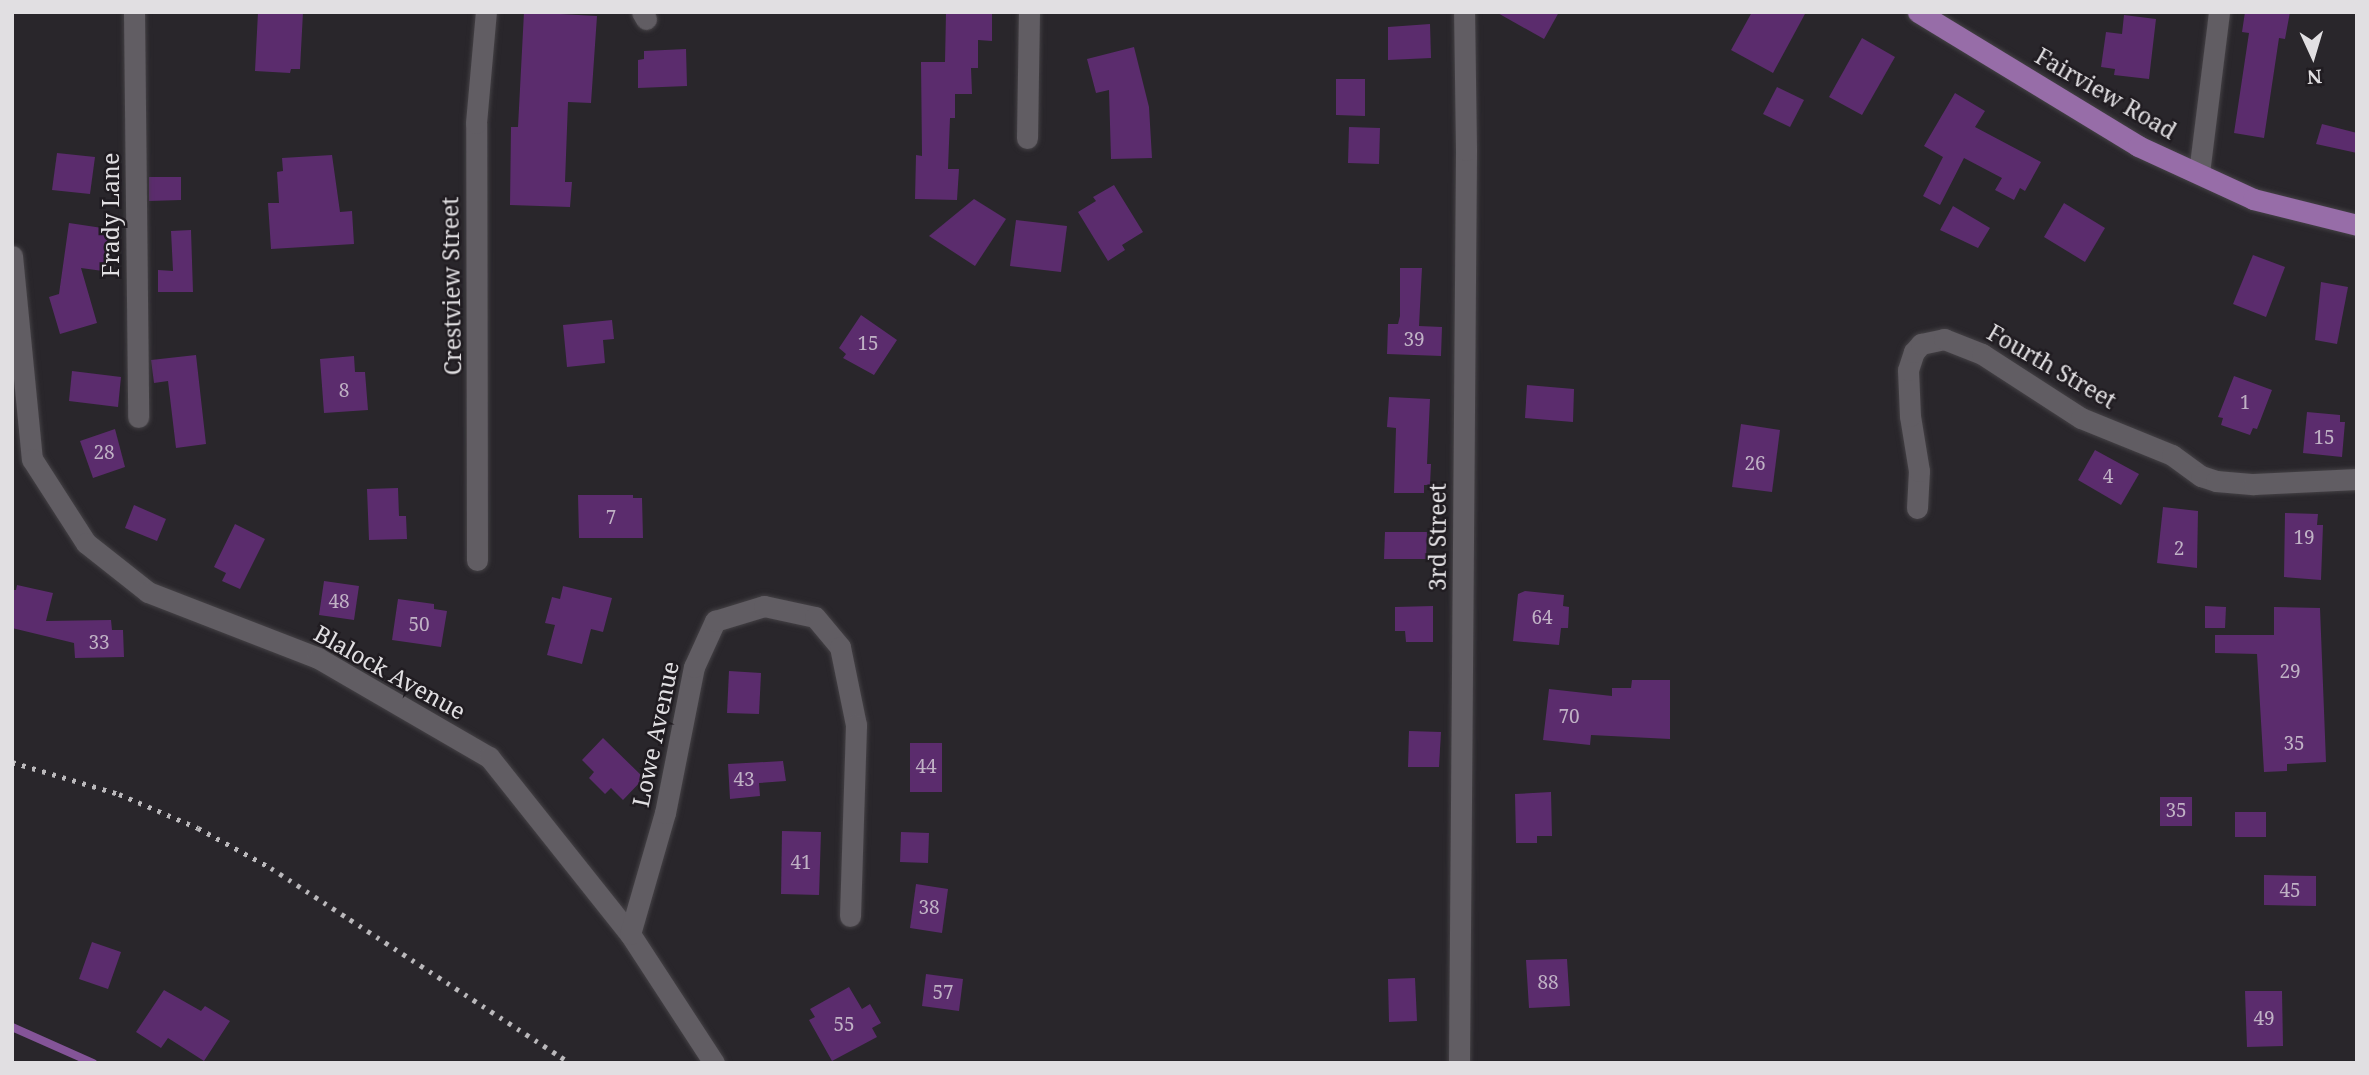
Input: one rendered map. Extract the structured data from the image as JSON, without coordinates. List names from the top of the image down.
{
  "streets": {
    "main road": ["Fairview Road"],
    "street": [
      "Frady Lane",
      "Crestview Street",
      "Fourth Street",
      "3rd Street",
      "Blalock Avenue",
      "Lowe Avenue"
    ]
  },
  "crossings": [
    ["Blalock Avenue", "Lowe Avenue"]
  ],
  "house_numbers": [
    "39",
    "15",
    "8",
    "1",
    "15",
    "28",
    "26",
    "4",
    "7",
    "19",
    "2",
    "48",
    "64",
    "50",
    "33",
    "29",
    "70",
    "35",
    "44",
    "43",
    "35",
    "41",
    "45",
    "38",
    "88",
    "57",
    "49",
    "55"
  ],
  "north": "bottom"
}
